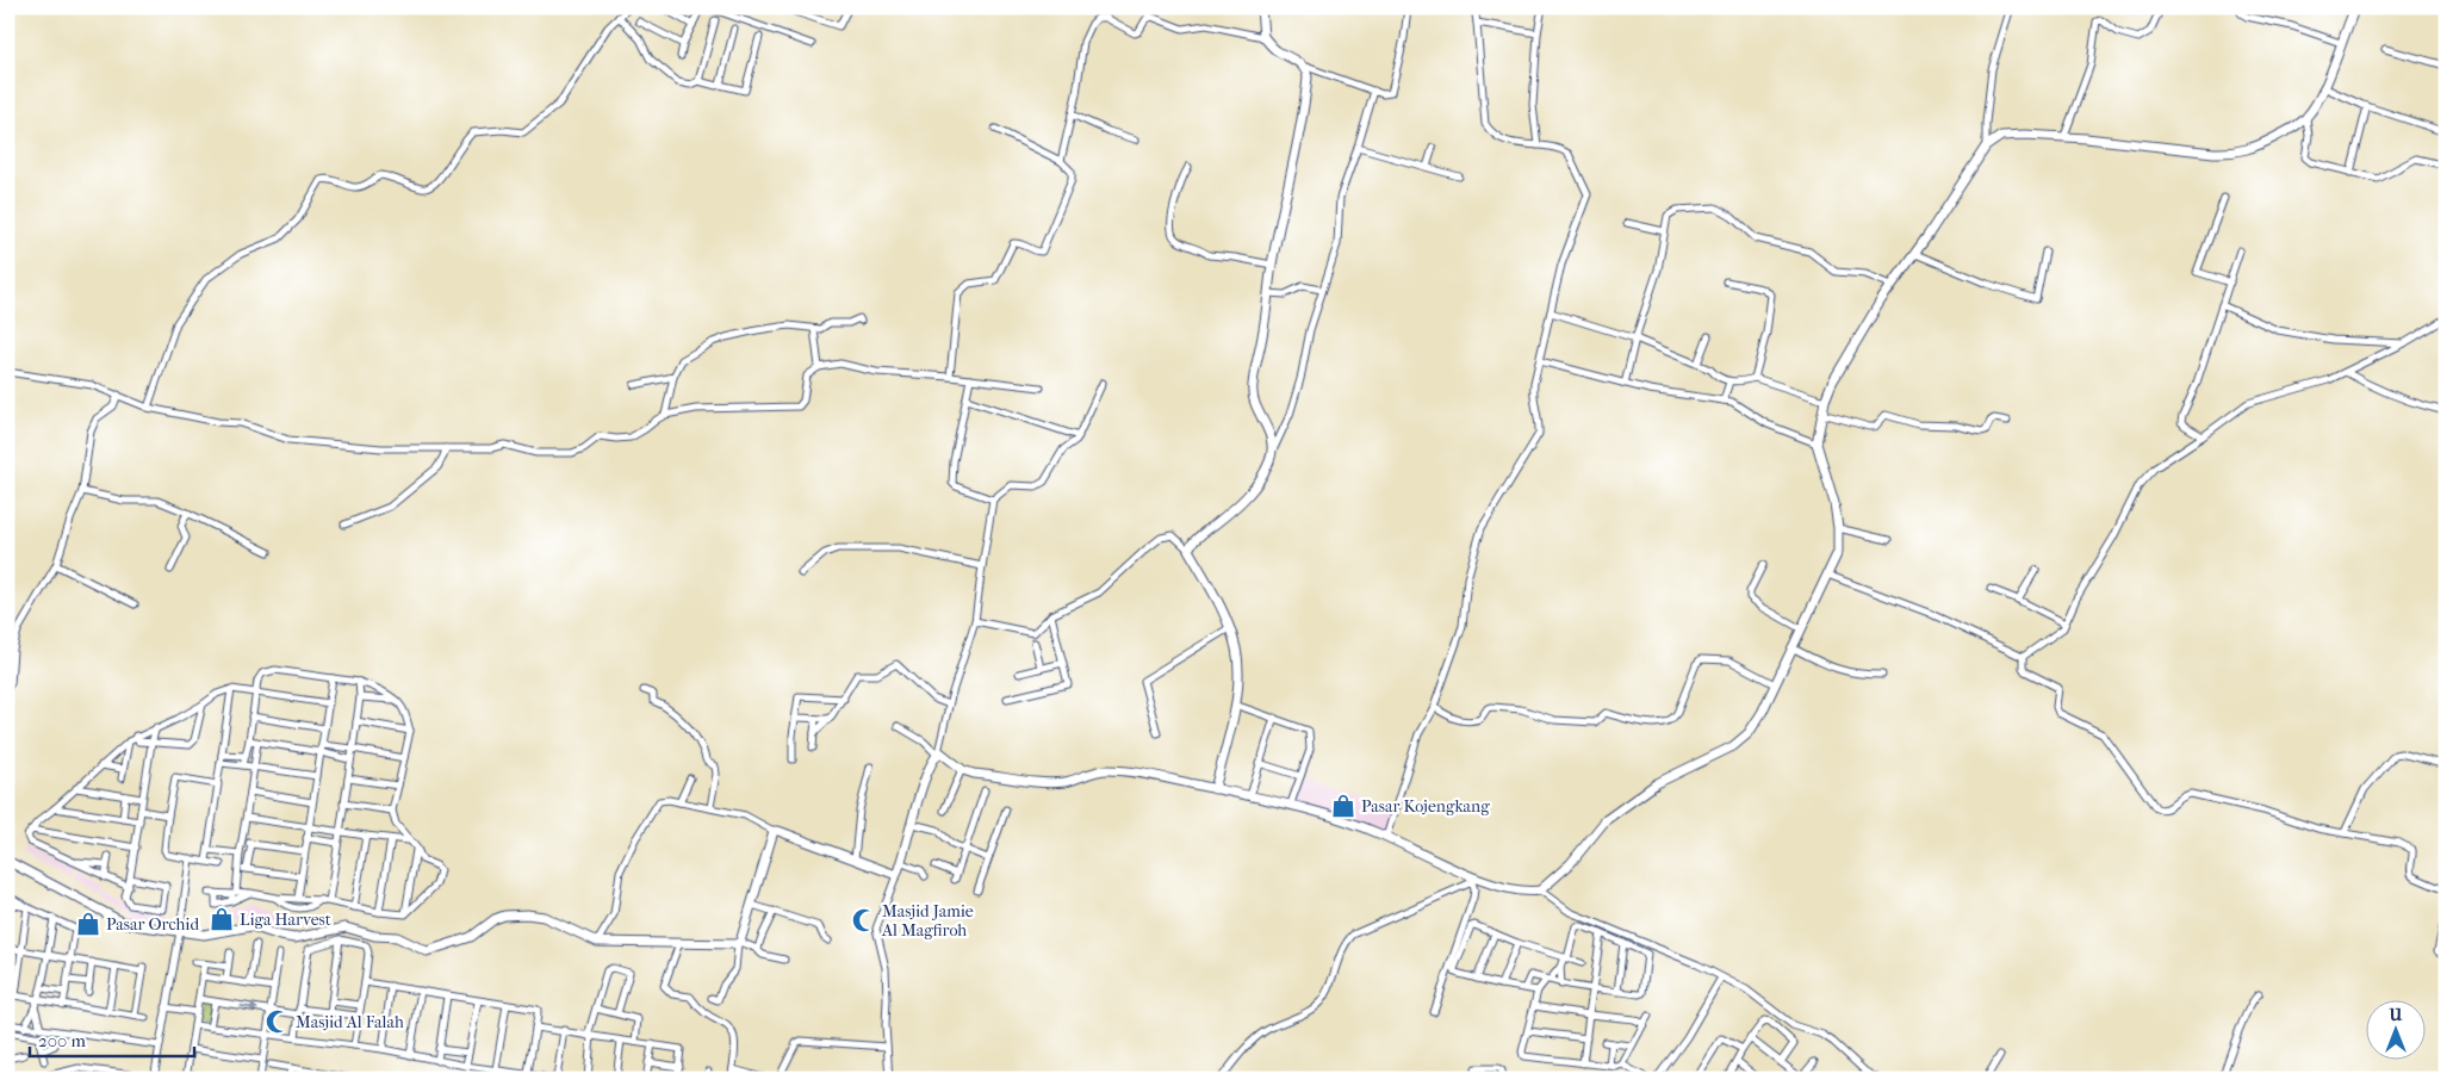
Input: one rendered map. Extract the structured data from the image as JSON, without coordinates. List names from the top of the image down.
{
  "places": {
    "shop": ["Pasar Kojengkang", "Liga Harvest", "Pasar Orchid"],
    "mosque": ["Masjid Jamie Al Magfiroh", "Masjid Al Falah"]
  },
  "scale_bar": "200 m",
  "north": "top"
}
